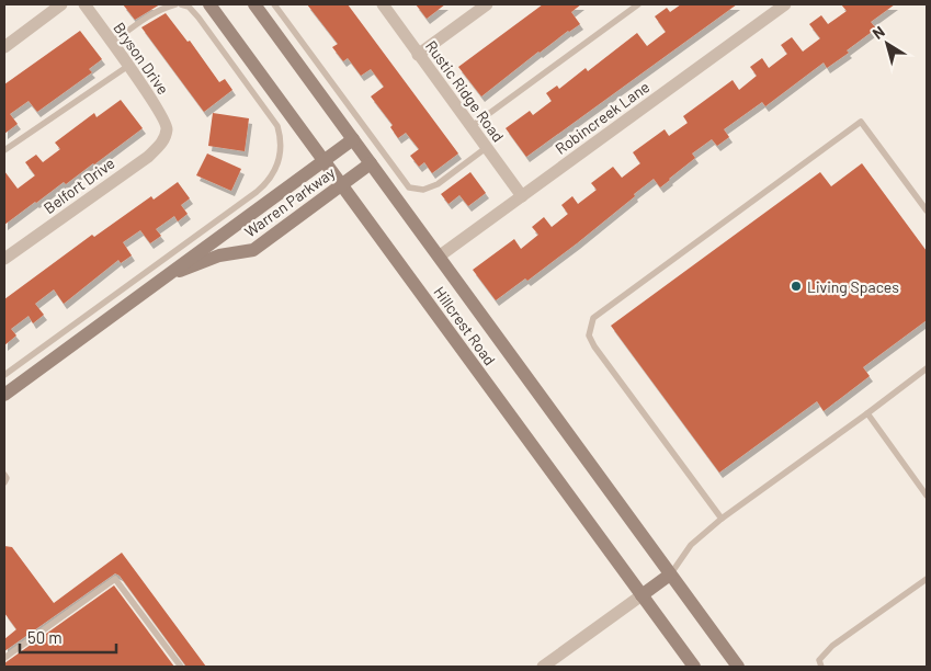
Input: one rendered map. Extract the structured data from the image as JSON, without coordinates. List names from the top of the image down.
{
  "streets": {
    "main road": ["Warren Parkway", "Hillcrest Road"],
    "street": [
      "Bryson Drive",
      "Rustic Ridge Road",
      "Robincreek Lane",
      "Belfort Drive"
    ]
  },
  "crossings": [
    ["Bryson Drive", "Belfort Drive"],
    ["Rustic Ridge Road", "Robincreek Lane"],
    ["Robincreek Lane", "Hillcrest Road"],
    ["Warren Parkway", "Hillcrest Road"]
  ],
  "places": ["Living Spaces"],
  "scale_bar": "50 m",
  "north": "top left"
}
